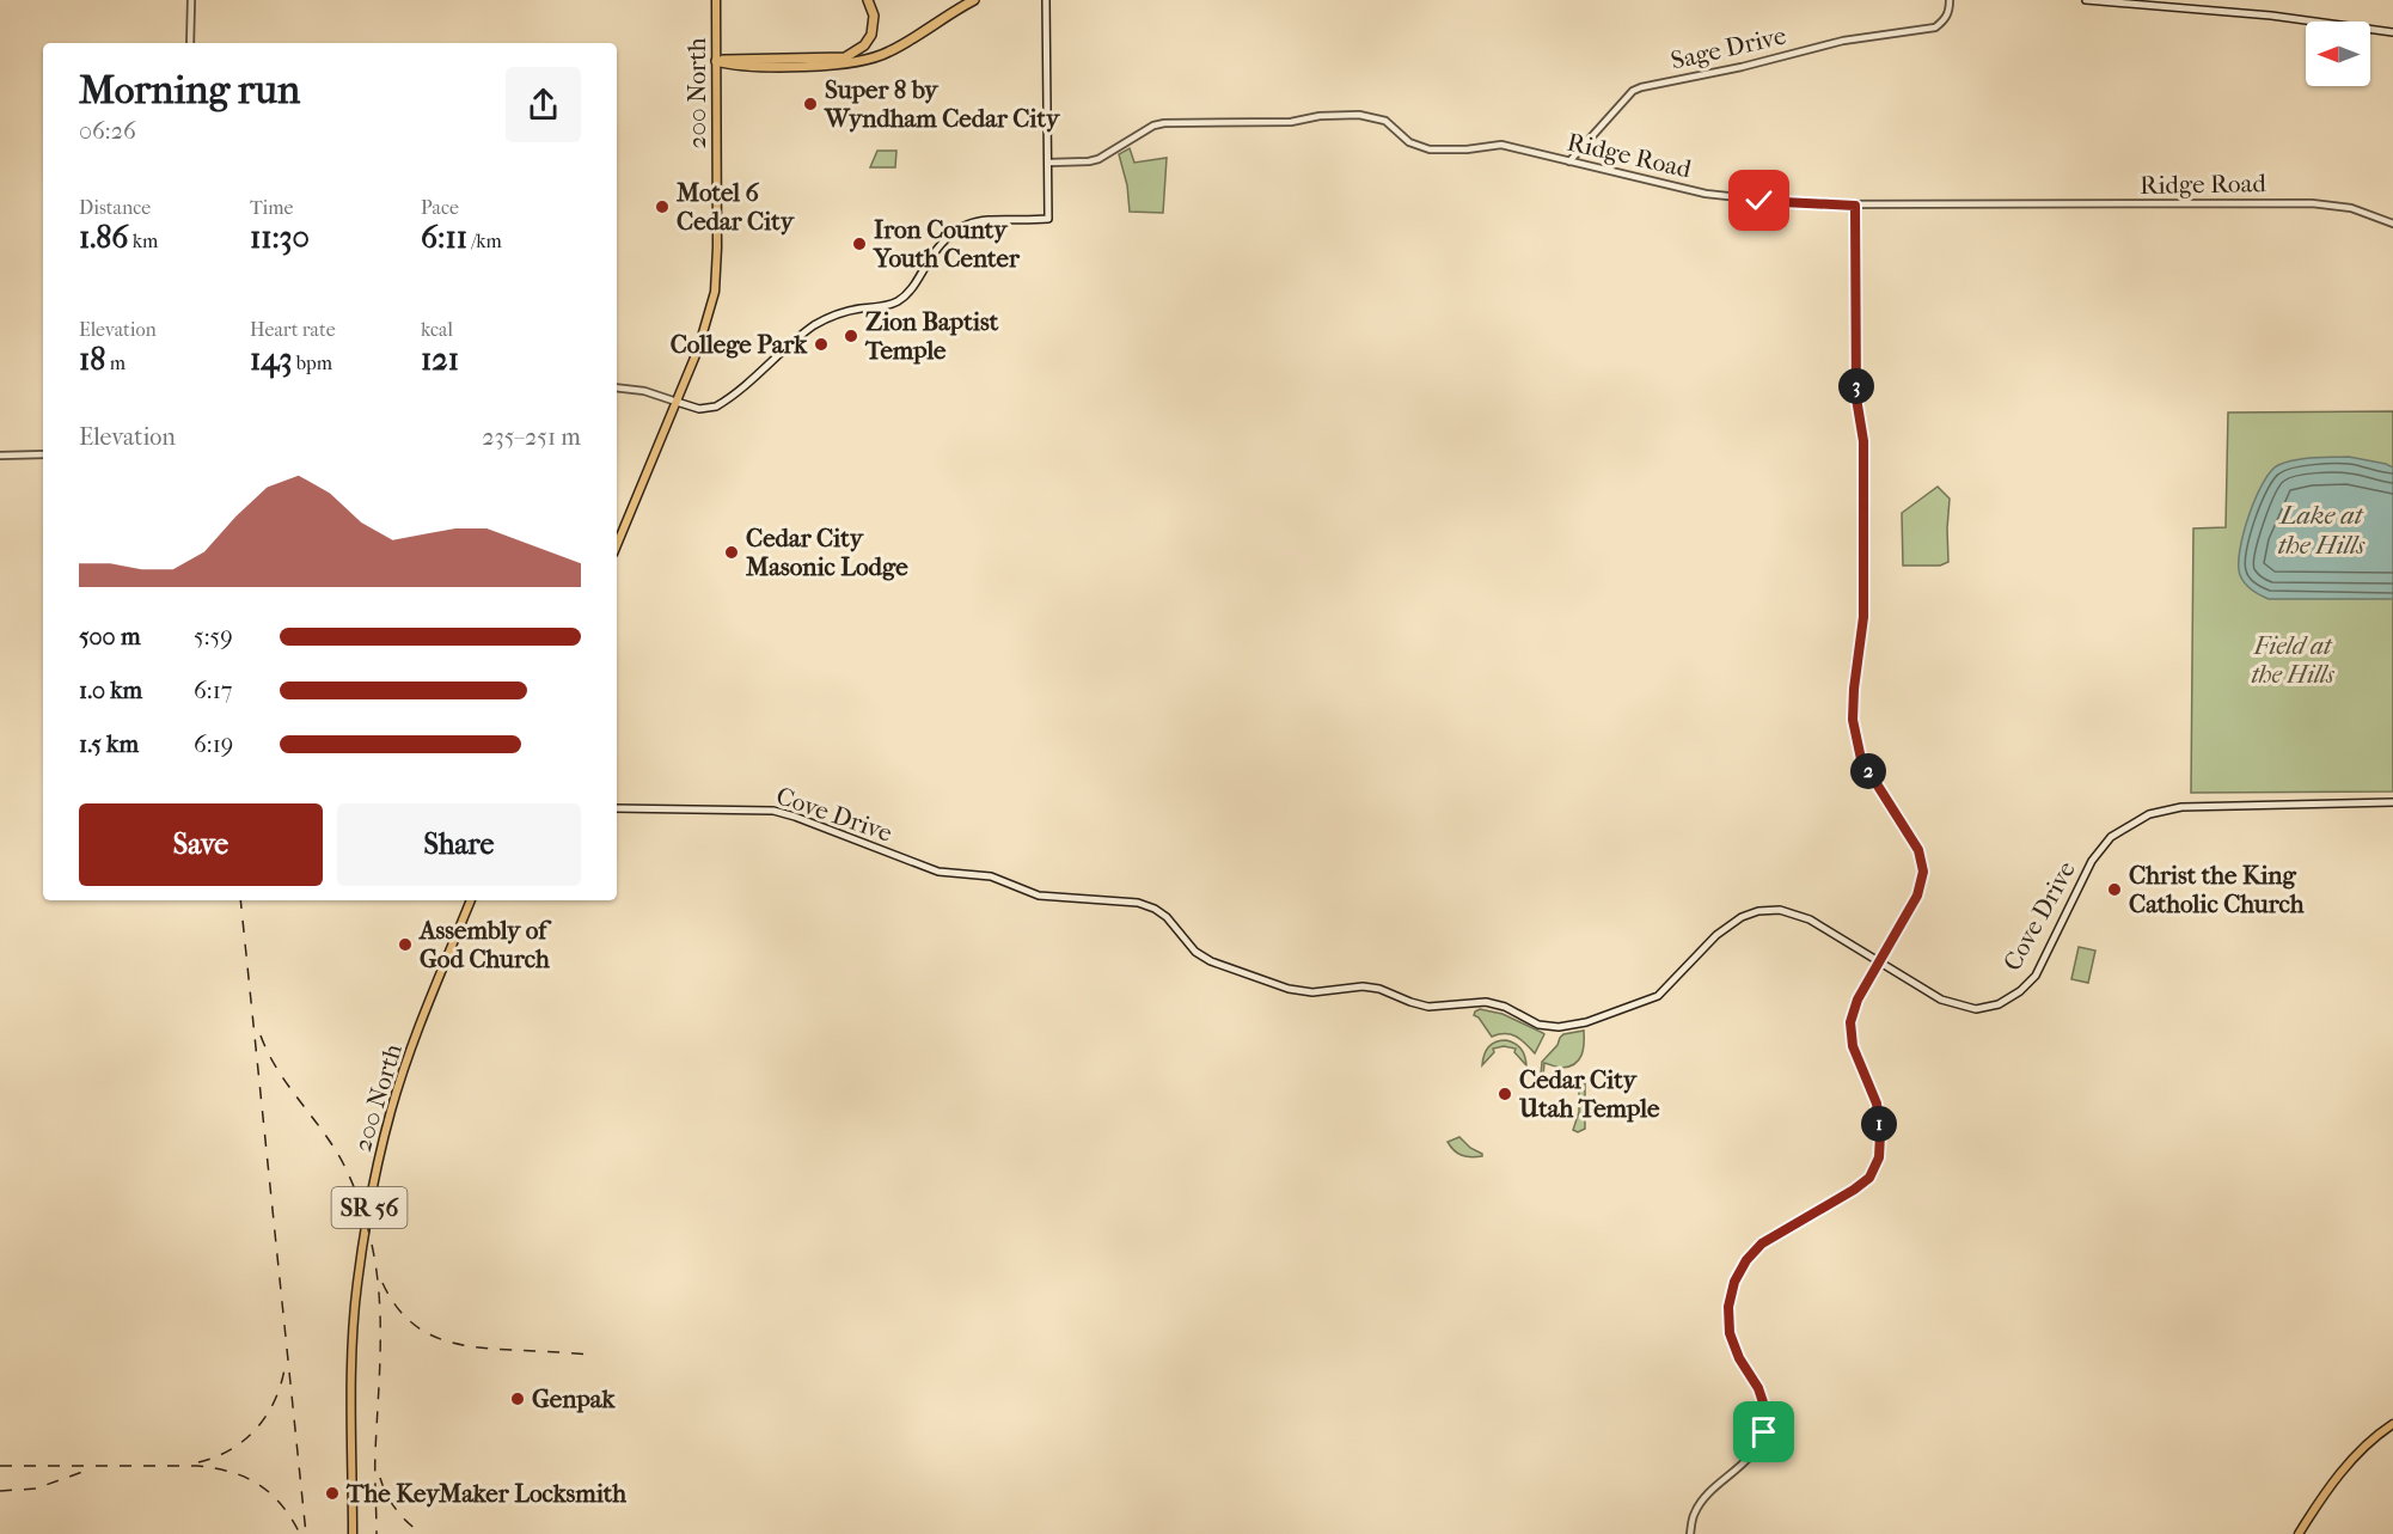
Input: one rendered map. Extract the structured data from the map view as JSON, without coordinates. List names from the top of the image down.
{
  "streets": {
    "main road": ["200 North", "Cove Drive", "SR 56"],
    "street": ["Sage Drive", "Ridge Road"]
  },
  "crossings": [
    ["Sage Drive", "Ridge Road"]
  ],
  "water": ["Lake at the Hills"],
  "parks": ["Field at the Hills"],
  "places": [
    "Super 8 by Wyndham Cedar City",
    "Motel 6 Cedar City",
    "Iron County Youth Center",
    "Zion Baptist Temple",
    "College Park",
    "Cedar City Masonic Lodge",
    "Christ the King Catholic Church",
    "Assembly of God Church",
    "Cedar City Utah Temple",
    "Genpak",
    "The KeyMaker Locksmith"
  ],
  "north": "left",
  "page": {
    "heading": ["Morning run", "06:26"],
    "stats": [
      ["Distance", "1.86 km"],
      ["Time", "11:30"],
      ["Pace", "6:11 /km"],
      ["Elevation", "18 m"],
      ["Heart rate", "143 bpm"],
      ["kcal", "121"]
    ],
    "pins": ["3", "2", "1"],
    "chart": ["Elevation", "235–251 m"],
    "list": [
      {
        "name": "500 m",
        "note": "5:59"
      },
      {
        "name": "1.0 km",
        "note": "6:17"
      },
      {
        "name": "1.5 km",
        "note": "6:19"
      }
    ],
    "buttons": ["Save", "Share"]
  }
}
